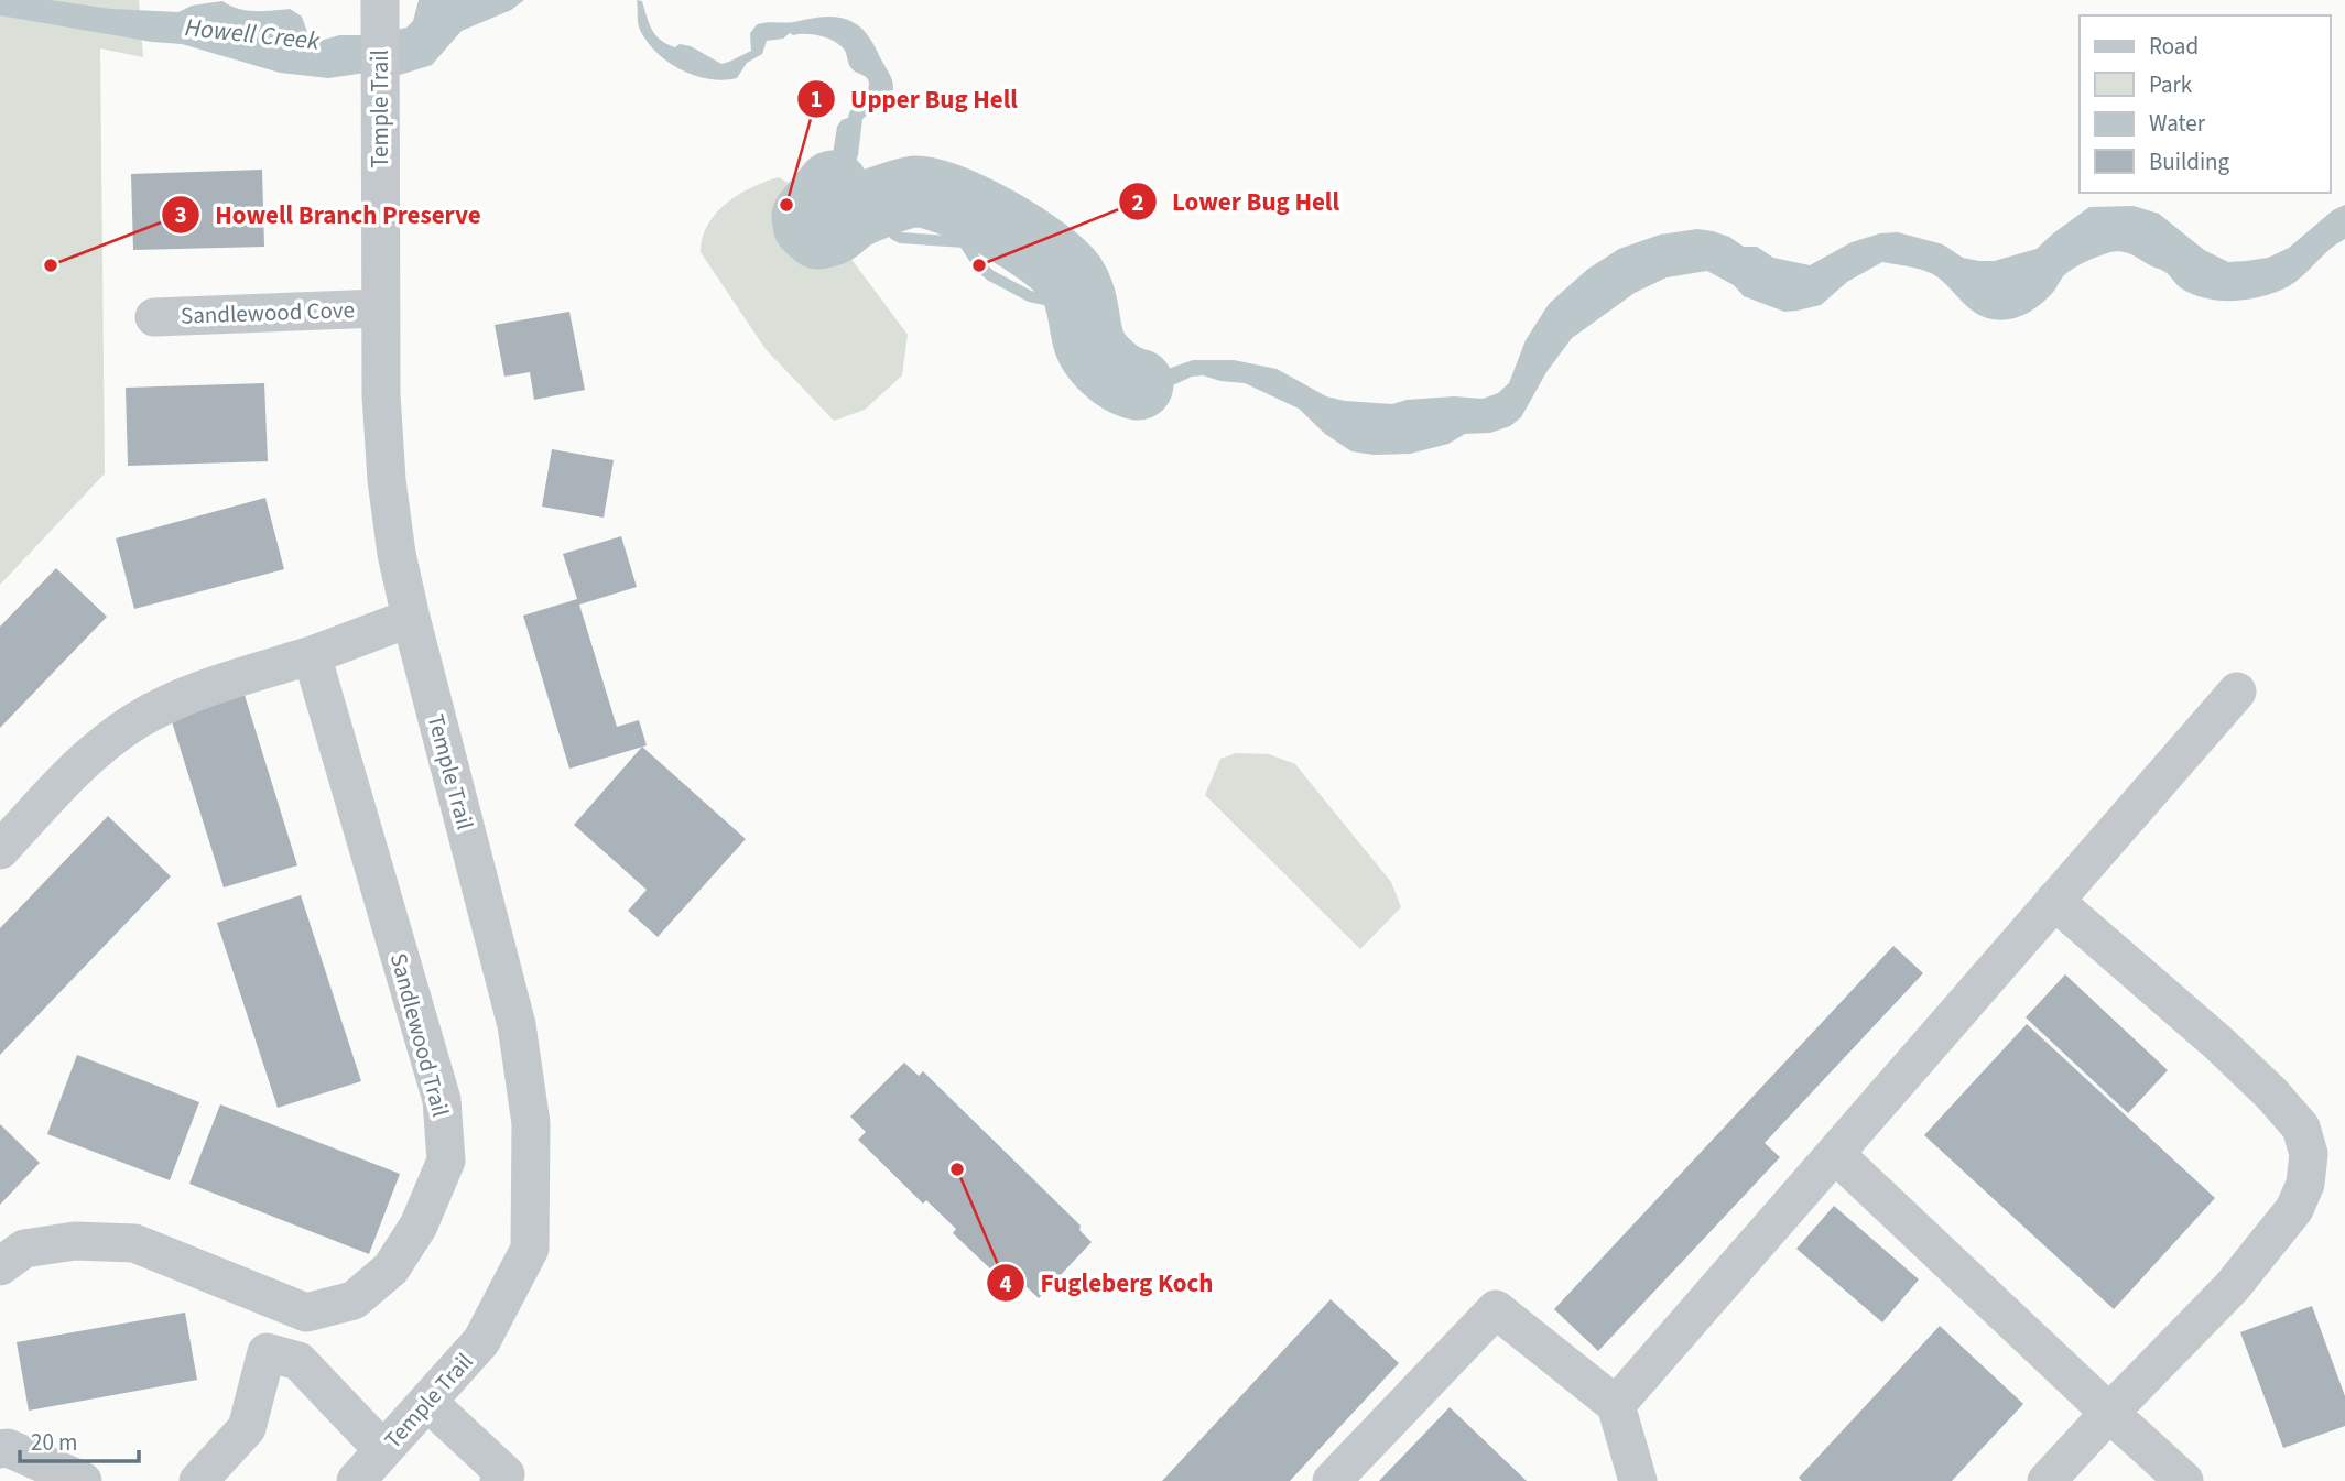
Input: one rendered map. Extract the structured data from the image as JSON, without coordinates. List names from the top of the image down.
{
  "streets": {
    "street": ["Temple Trail", "Sandlewood Cove", "Sandlewood Trail"]
  },
  "crossings": [
    ["Temple Trail", "Sandlewood Cove"]
  ],
  "water": ["Howell Creek"],
  "places": [
    "Upper Bug Hell",
    "Howell Branch Preserve",
    "Lower Bug Hell",
    "Fugleberg Koch"
  ],
  "legend": [
    "Road",
    "Park",
    "Water",
    "Building"
  ],
  "scale_bar": "20 m"
}
